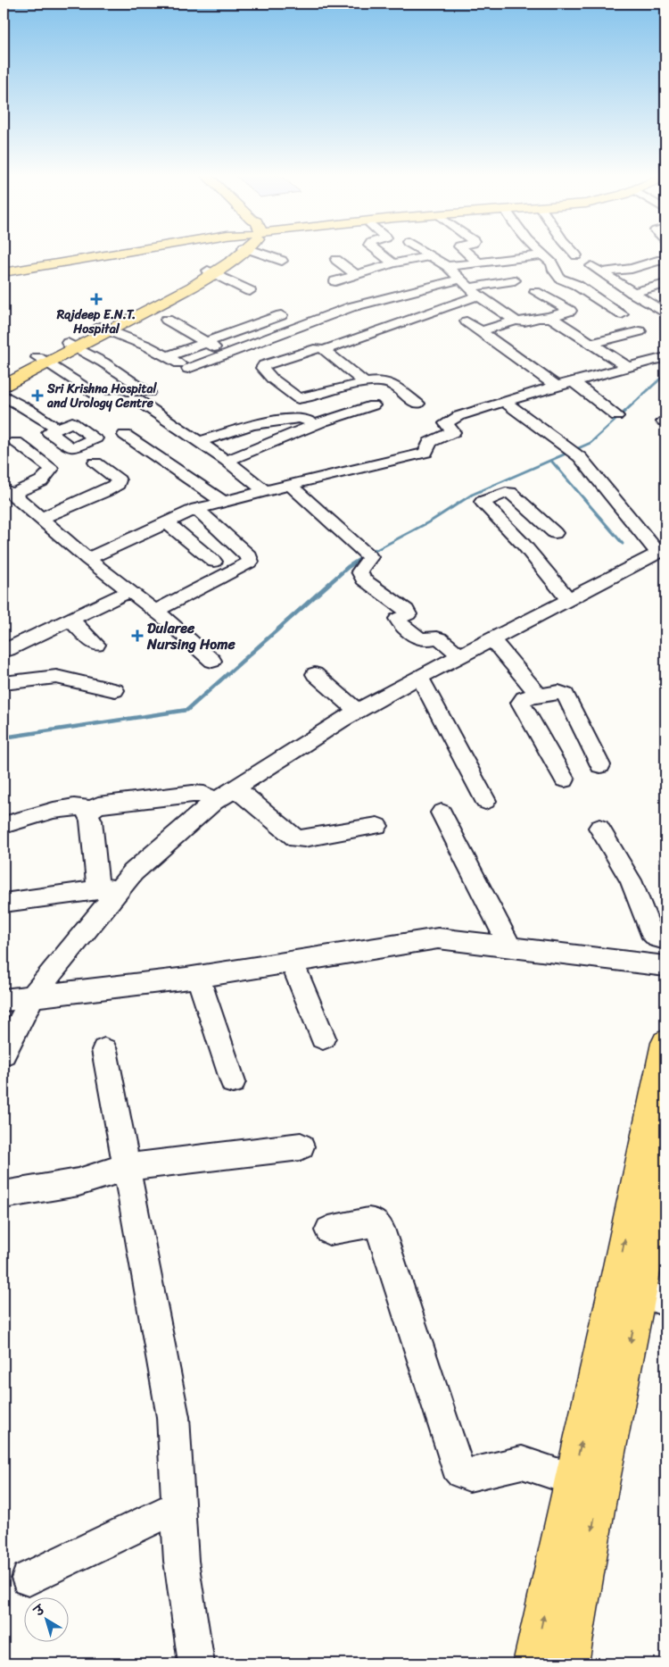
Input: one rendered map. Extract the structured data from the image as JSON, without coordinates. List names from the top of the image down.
{
  "places": {
    "health": ["Rajdeep E.N.T. Hospital", "Sri Krishna Hospital and Urology Centre", "Dularee Nursing Home"]
  },
  "north": "top left"
}
